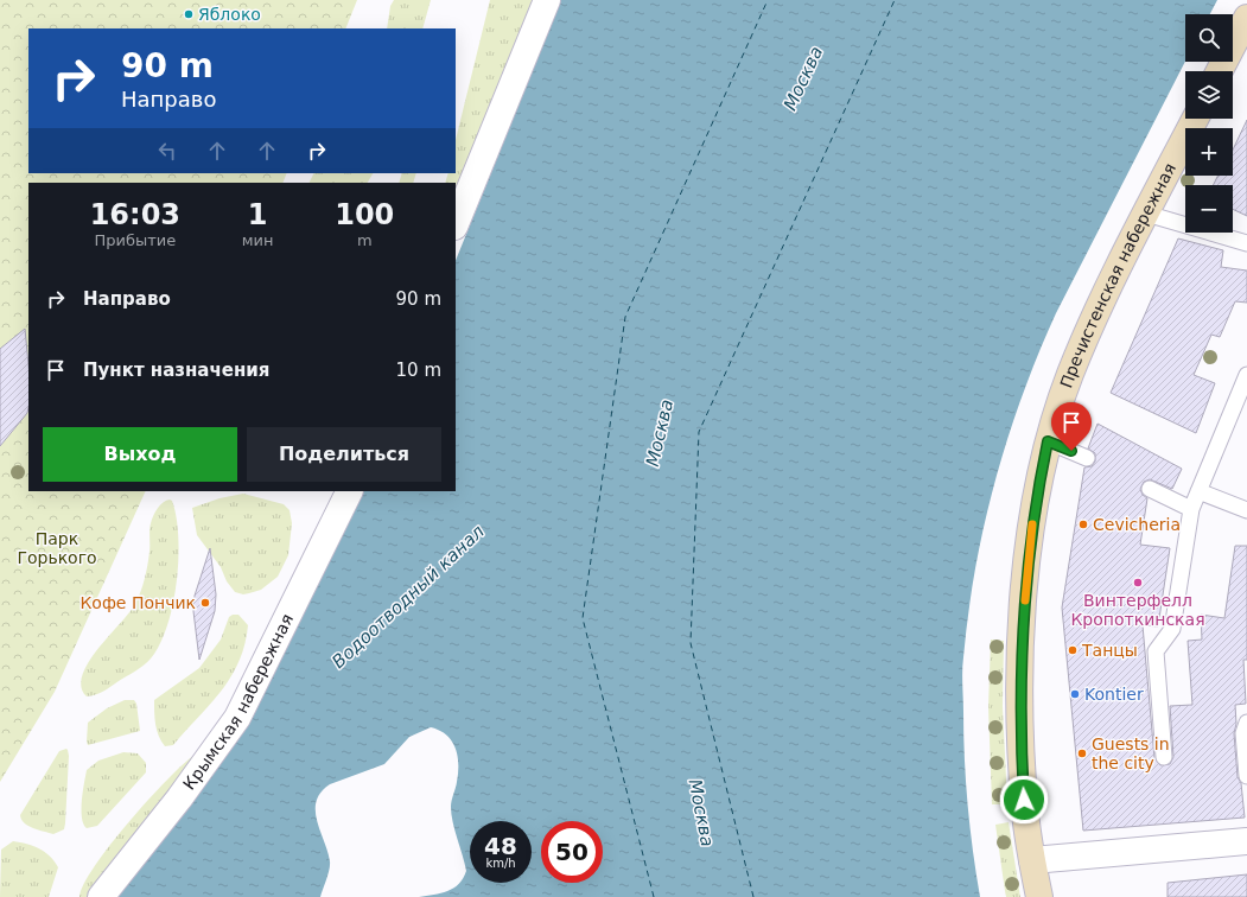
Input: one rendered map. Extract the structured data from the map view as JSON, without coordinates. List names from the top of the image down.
{
  "streets": {
    "main road": ["Пречистенская набережная"],
    "street": ["Крымская набережная"]
  },
  "water": ["Москва", "Водоотводный канал"],
  "parks": ["Парк Горького"],
  "places": [
    "Яблоко",
    "Cevicheria",
    "Винтерфелл Кропоткинская",
    "Кофе Пончик",
    "Танцы",
    "Kontier",
    "Guests in thе city"
  ],
  "page": {
    "map_buttons": ["+", "−"],
    "turn": ["90 m", "Направо"],
    "eta": [
      "16:03",
      "Прибытие",
      "1",
      "мин",
      "100",
      "m"
    ],
    "list": [
      {
        "name": "Направо",
        "value": "90 m"
      },
      {
        "name": "Пункт назначения",
        "value": "10 m"
      }
    ],
    "buttons": ["Выход", "Поделиться"],
    "speed": "48 km/h",
    "limit": "50"
  }
}
